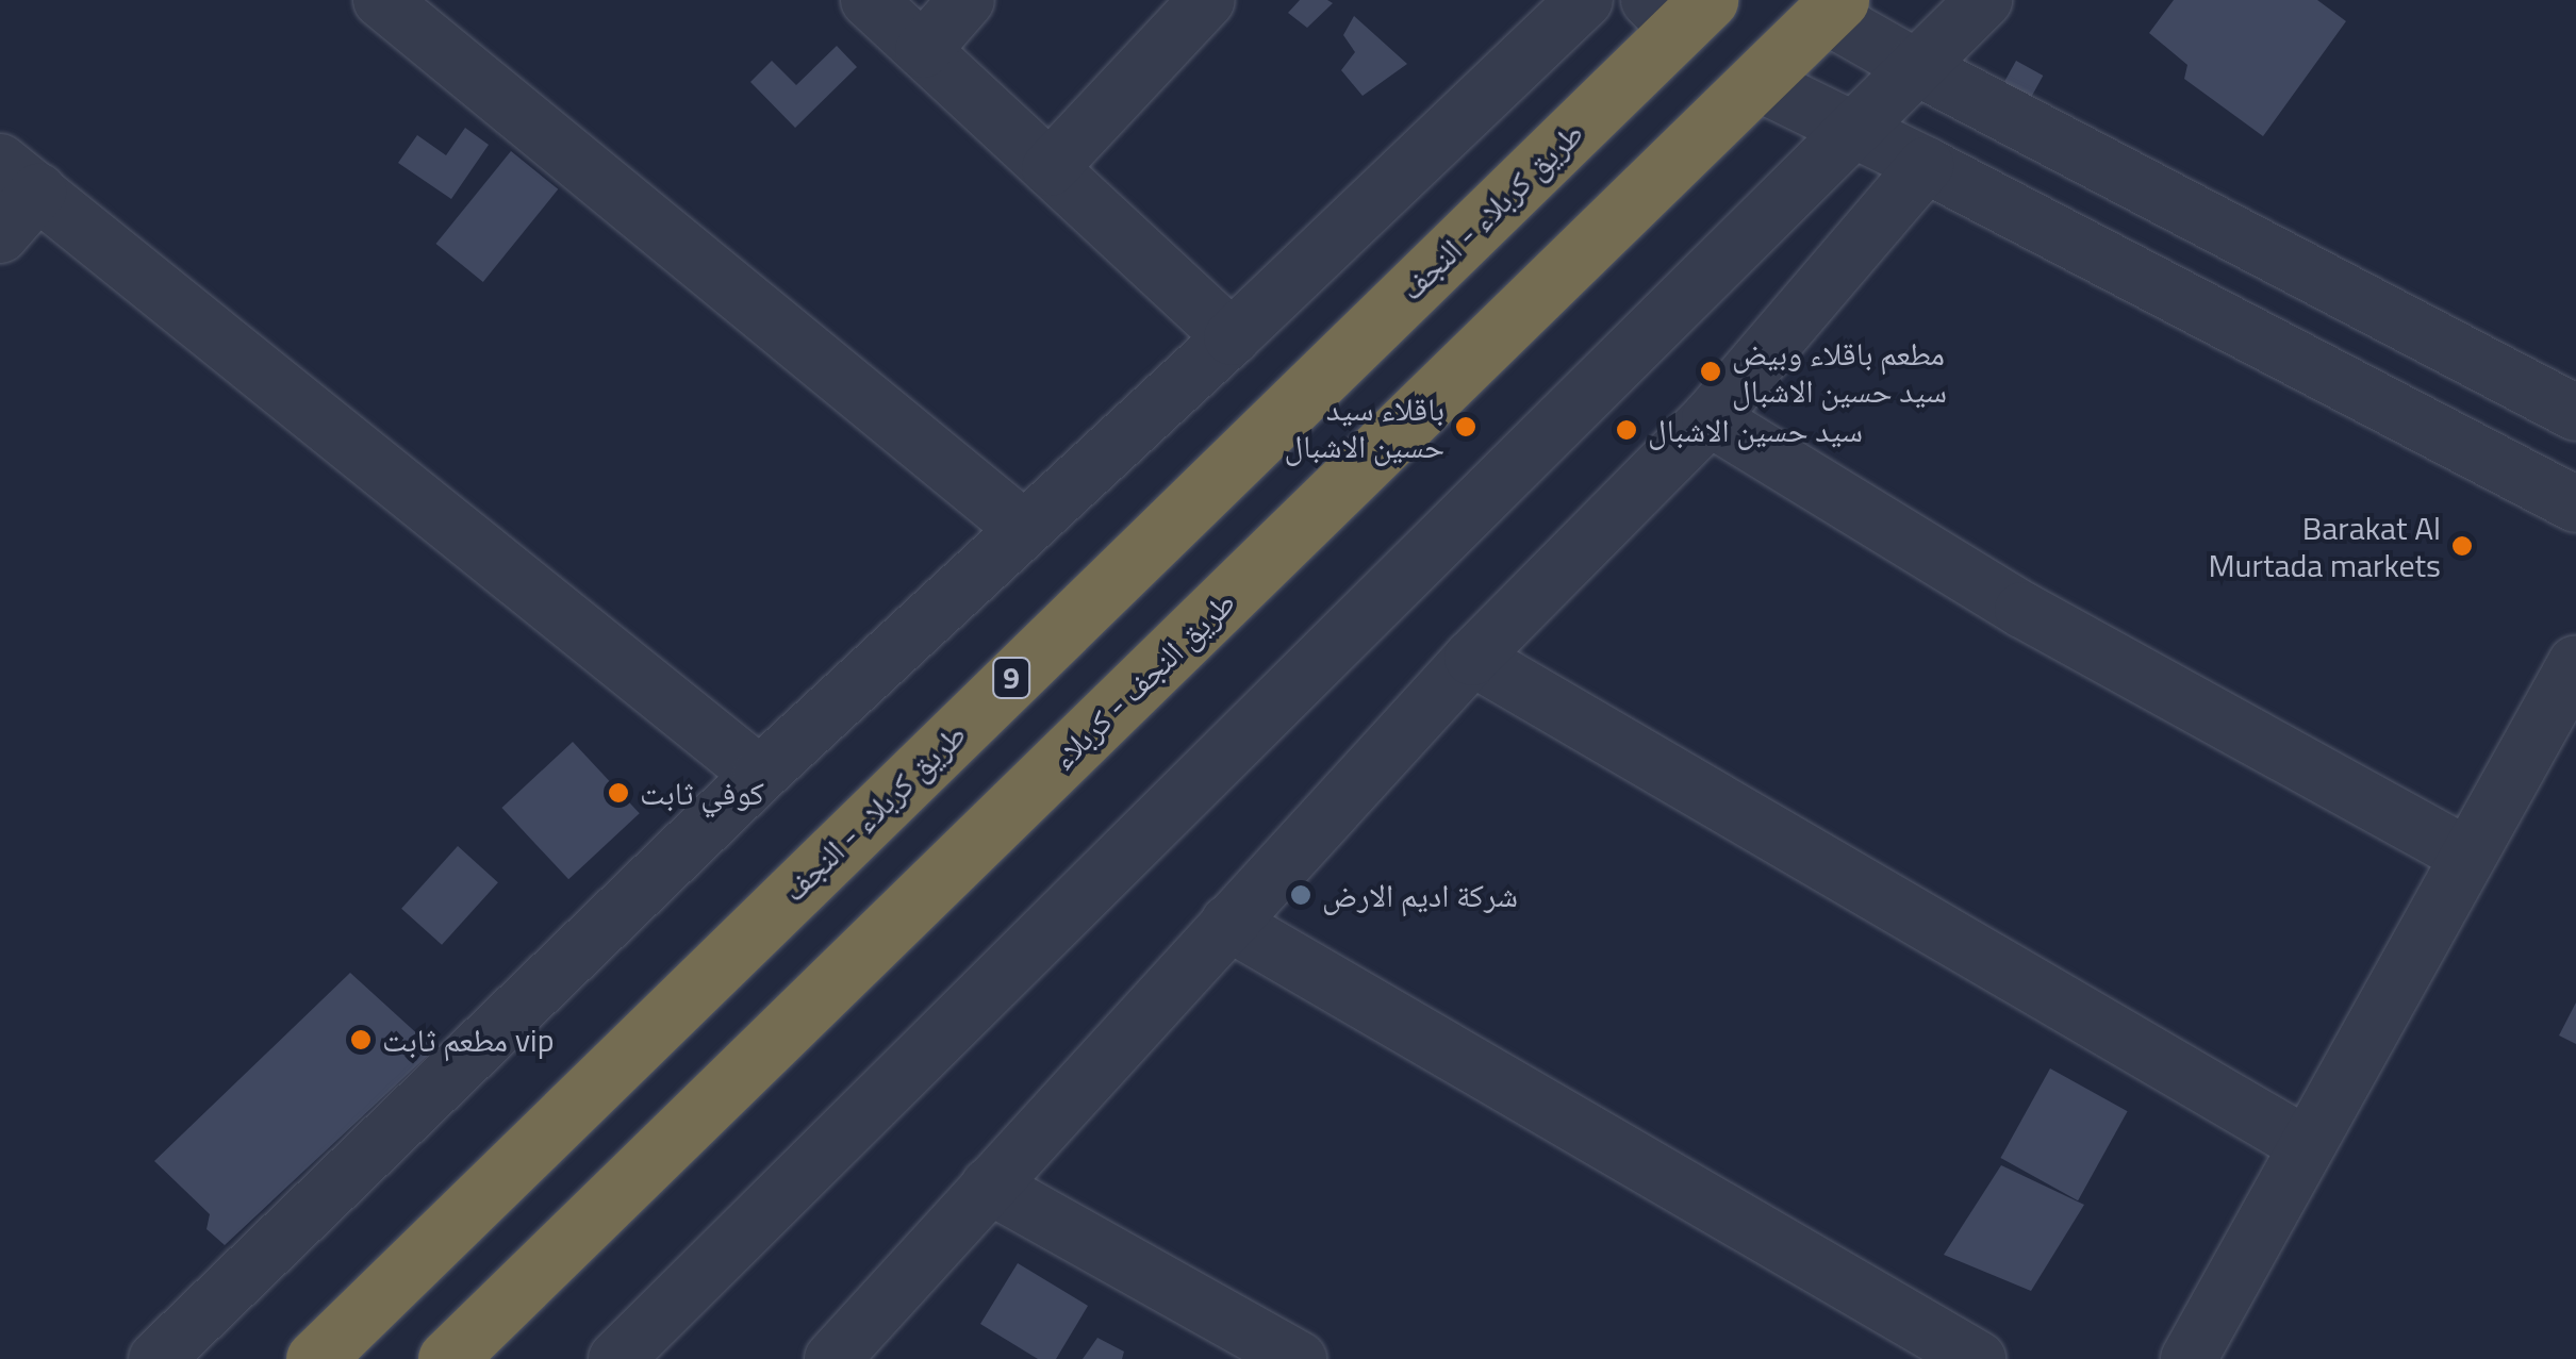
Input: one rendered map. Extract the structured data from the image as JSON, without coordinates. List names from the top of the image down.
{
  "streets": {
    "highway": ["طريق کربلاء - النجف", "9", "طريق النجف - کربلاء"]
  },
  "places": [
    "مطعم باقلاء وبيض سيد حسين الاشبال",
    "باقلاء سيد حسين الاشبال",
    "سيد حسين الاشبال",
    "Barakat Al Murtada markets",
    "كوفي ثابت",
    "شركة اديم الارض",
    "مطعم ثابت vip"
  ]
}
